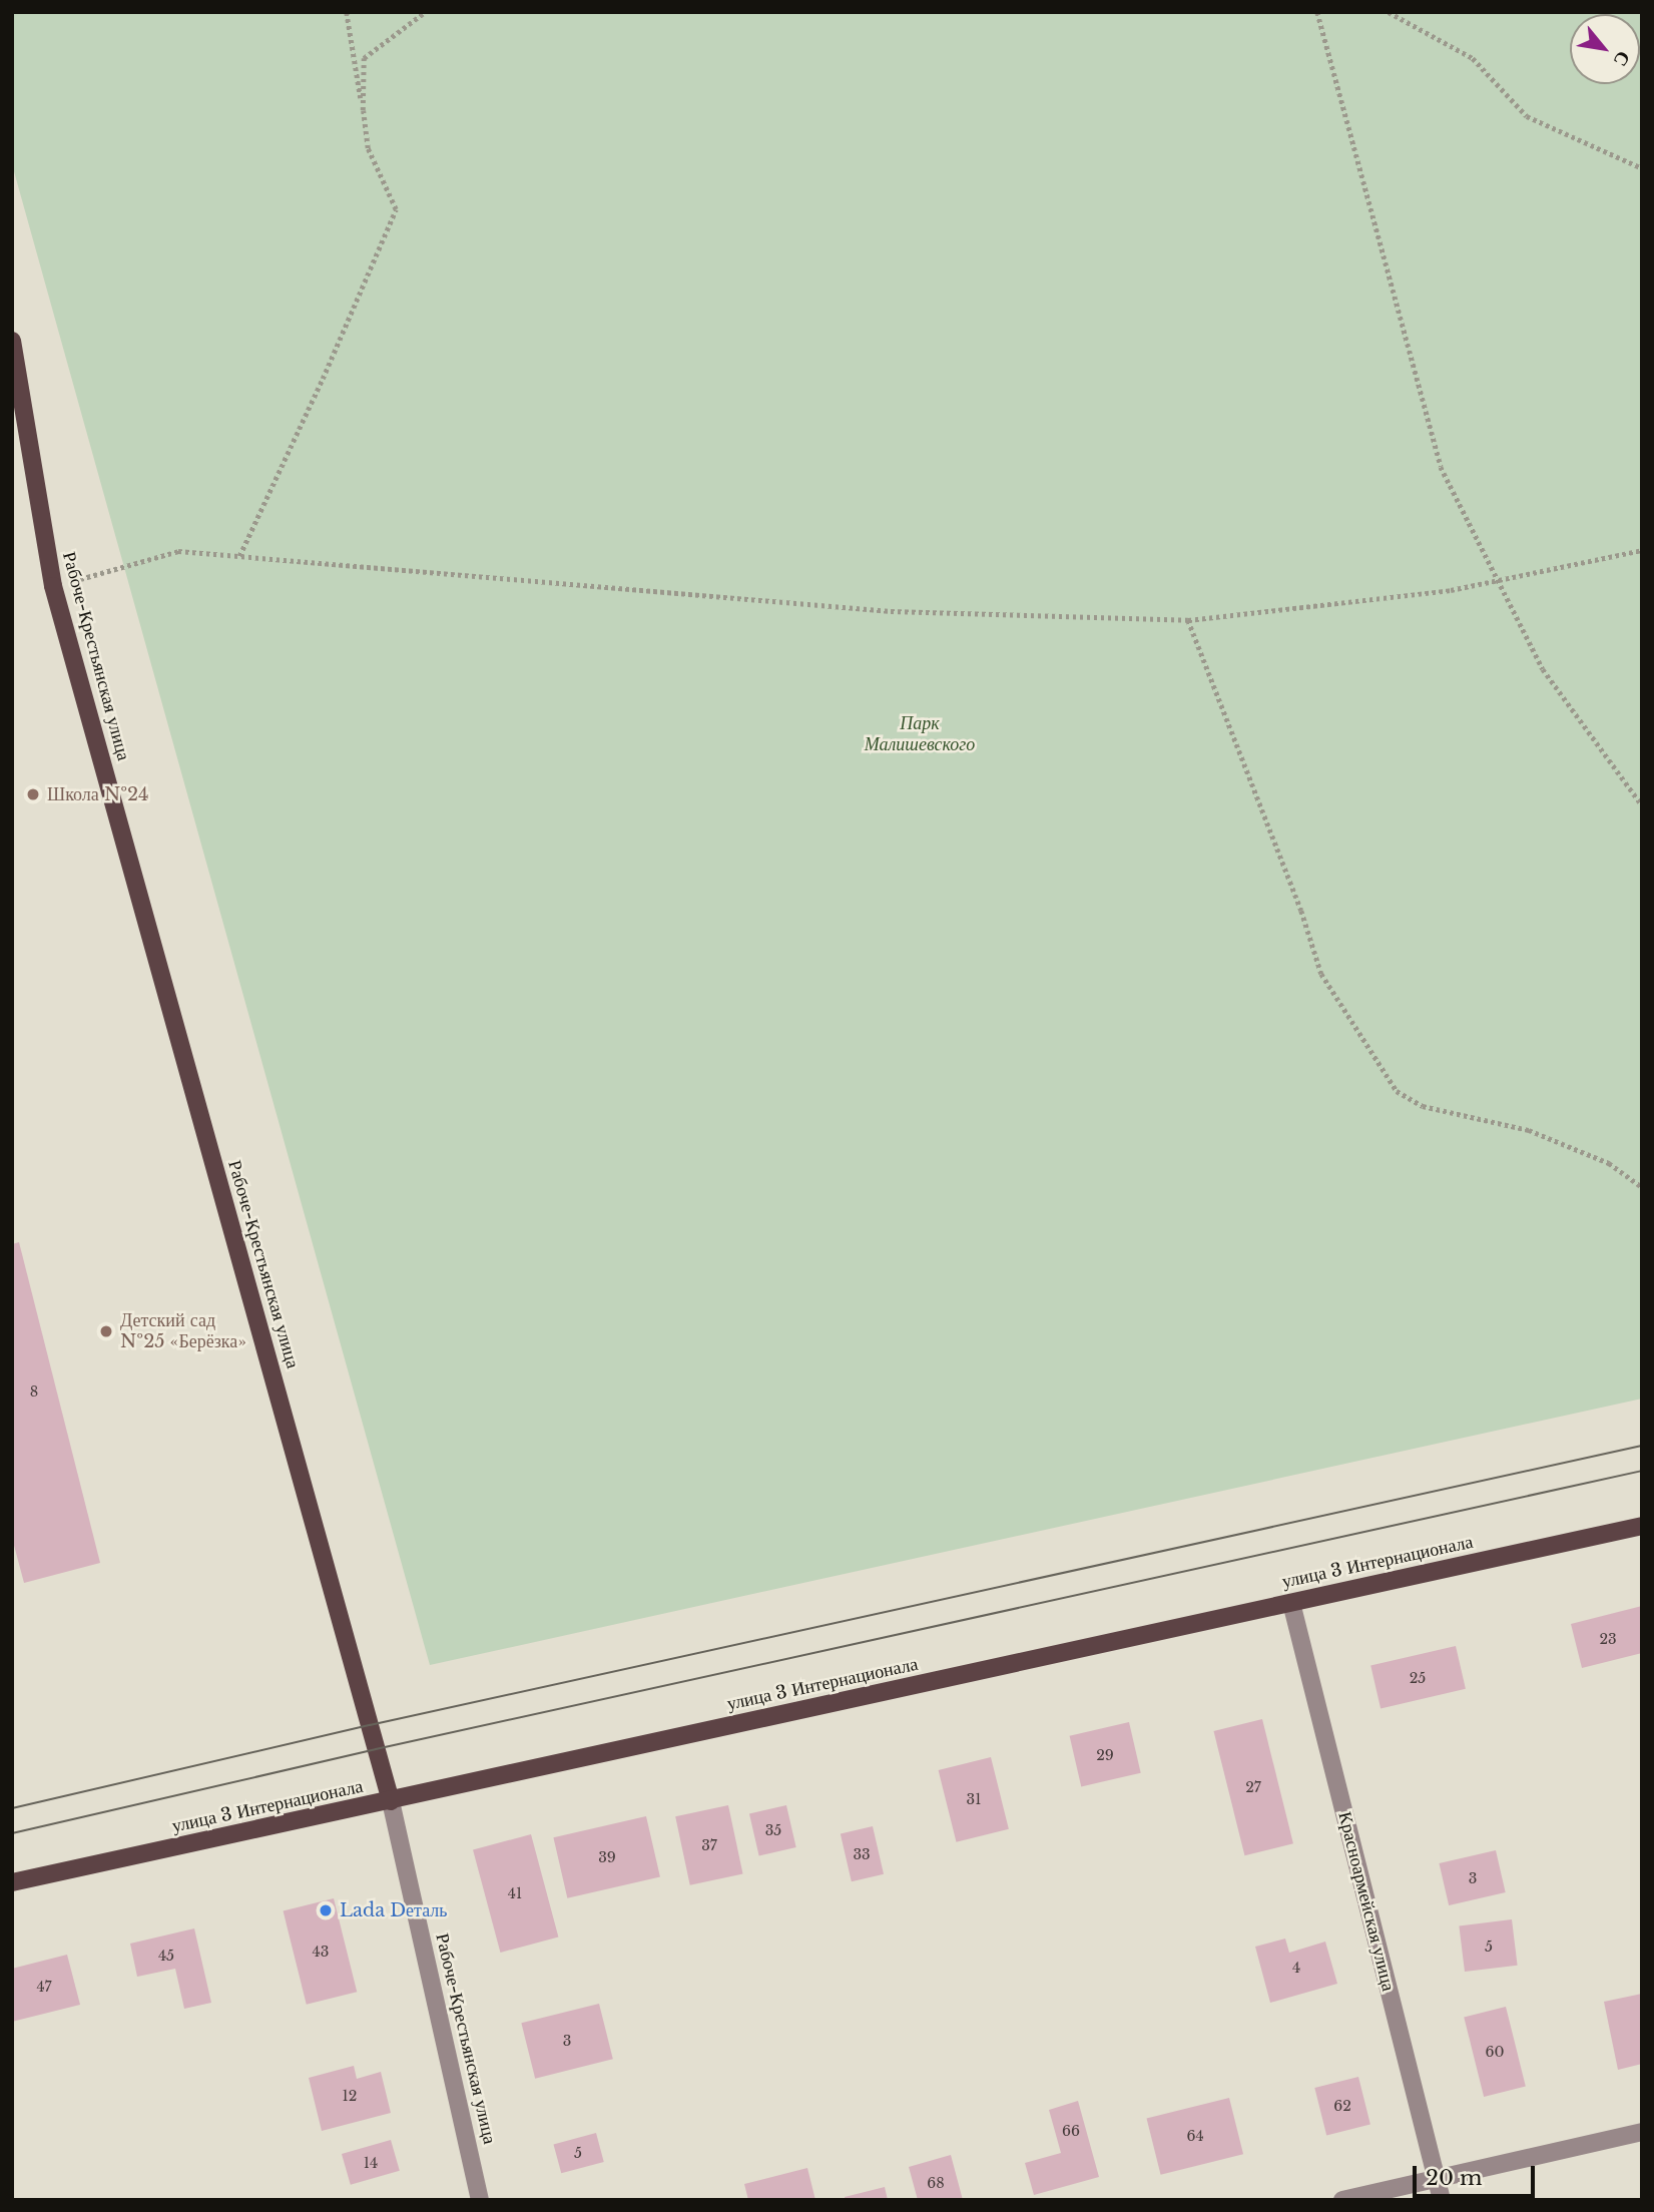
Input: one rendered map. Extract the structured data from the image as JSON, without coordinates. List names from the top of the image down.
{
  "streets": {
    "main road": ["Рабоче-Крестьянская улица", "улица 3 Интернационала"],
    "street": ["Красноармейская улица"]
  },
  "crossings": [
    ["Рабоче-Крестьянская улица", "улица 3 Интернационала"],
    ["улица 3 Интернационала", "Красноармейская улица"]
  ],
  "parks": ["Парк Малишевского"],
  "places": ["Школа №24", "Детский сад №25 «Берёзка»", "Lada Dеталь"],
  "house_numbers": [
    "8",
    "23",
    "25",
    "29",
    "27",
    "31",
    "35",
    "37",
    "33",
    "39",
    "3",
    "41",
    "5",
    "43",
    "45",
    "4",
    "47",
    "3",
    "60",
    "12",
    "62",
    "66",
    "64",
    "5",
    "14",
    "68"
  ],
  "scale_bar": "20 m",
  "north": "bottom right"
}
